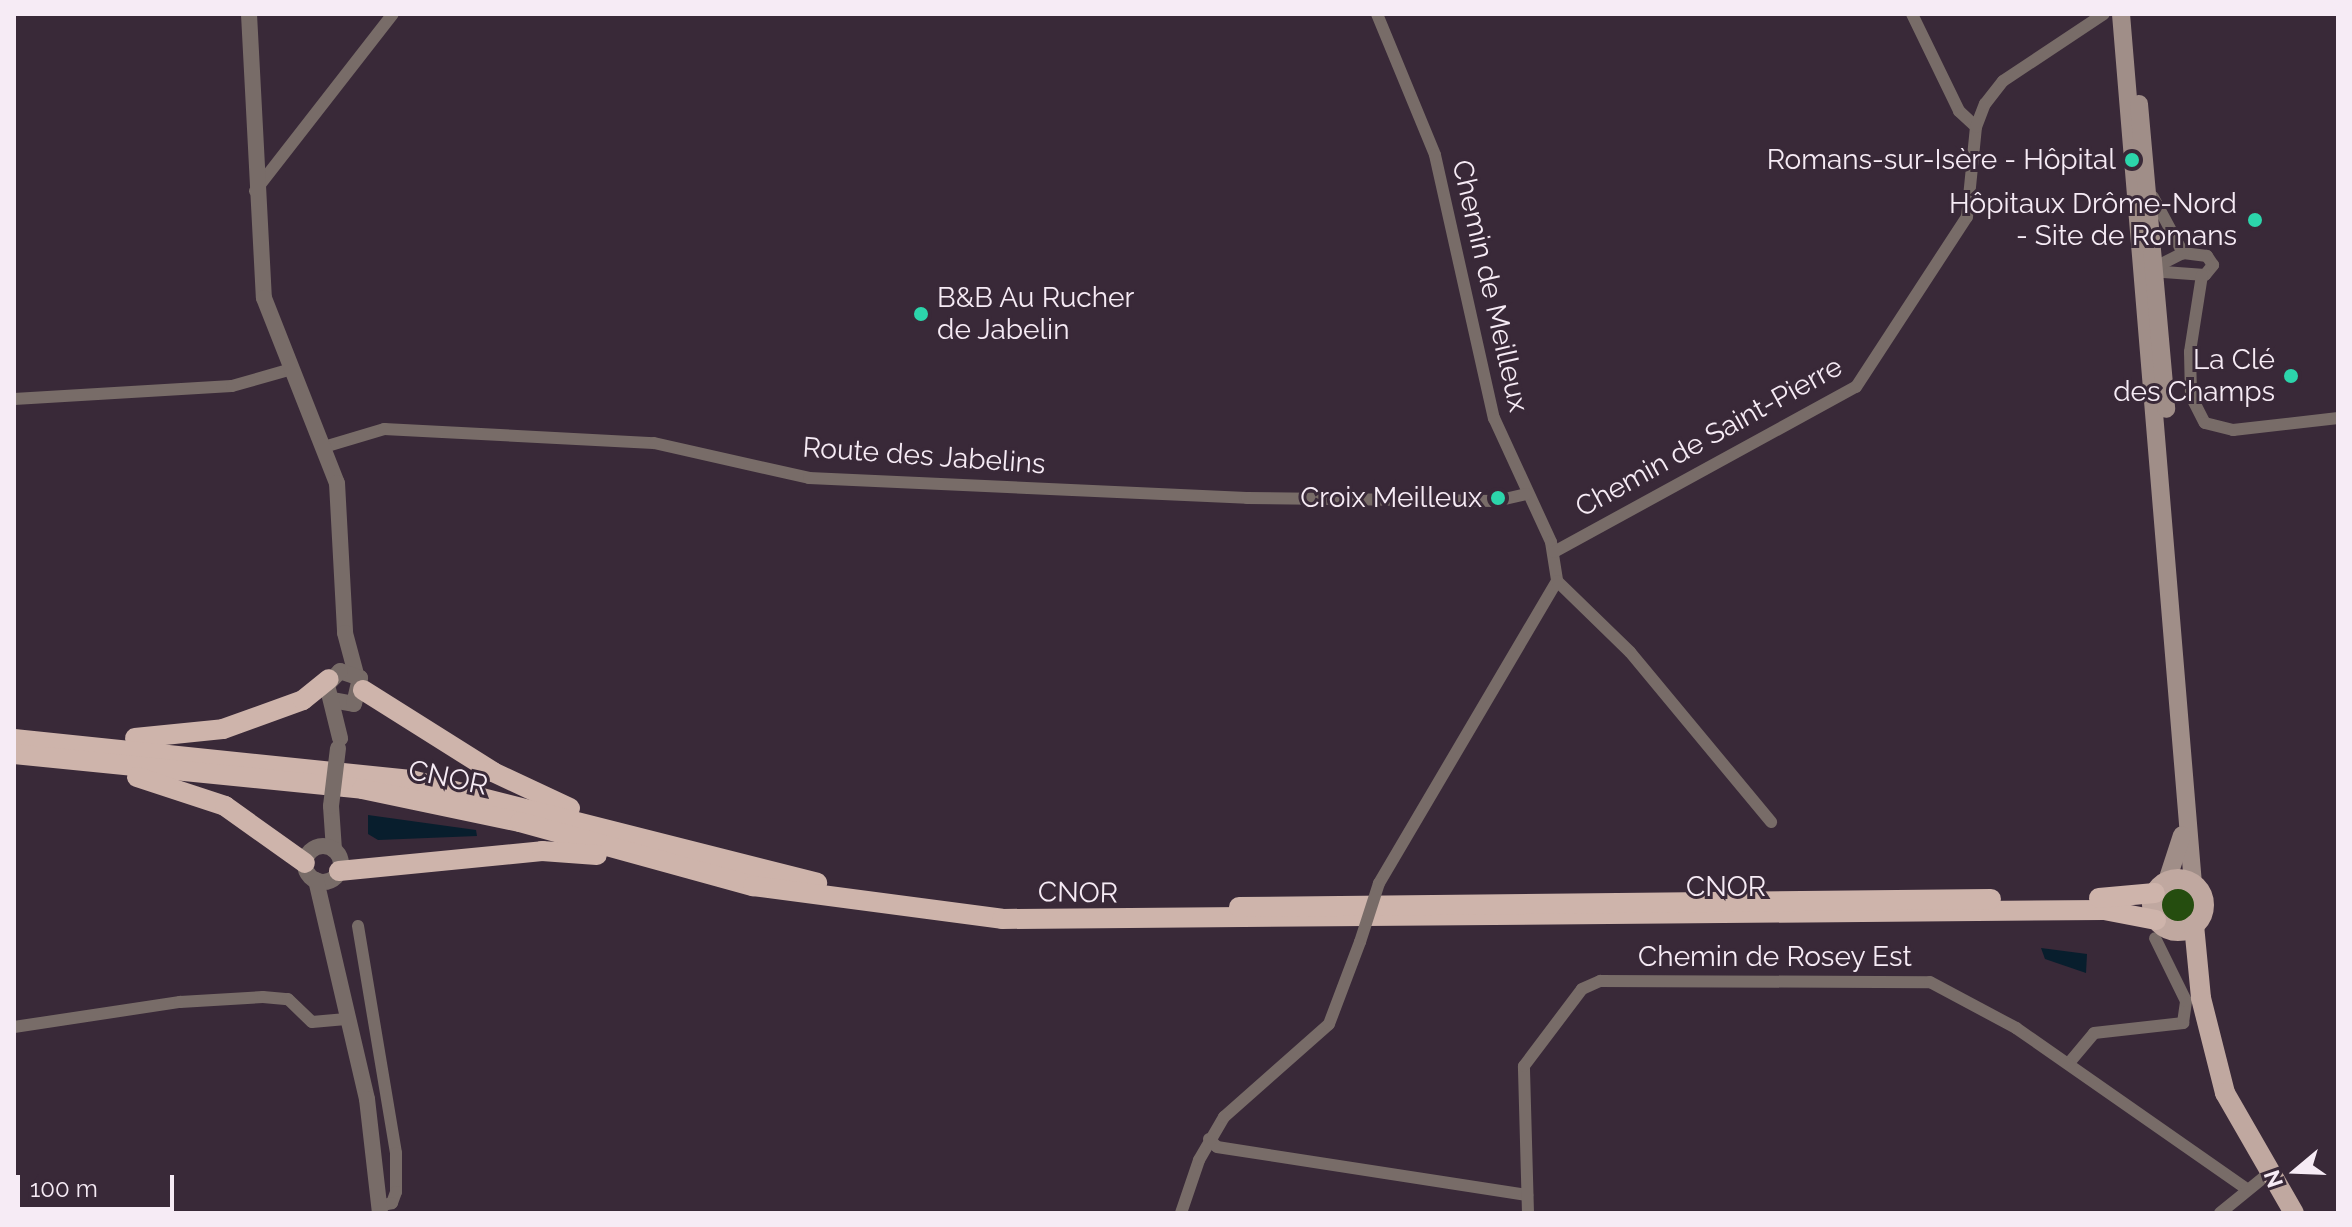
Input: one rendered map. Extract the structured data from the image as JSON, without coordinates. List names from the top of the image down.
{
  "streets": {
    "highway": ["CNOR"],
    "street": [
      "Chemin de Meilleux",
      "Chemin de Saint-Pierre",
      "Route des Jabelins",
      "Chemin de Rosey Est"
    ]
  },
  "crossings": [
    ["Chemin de Meilleux", "Chemin de Saint-Pierre"],
    ["Chemin de Meilleux", "Route des Jabelins"]
  ],
  "places": [
    "Romans-sur-Isère - Hôpital",
    "Hôpitaux Drôme-Nord - Site de Romans",
    "B&B Au Rucher de Jabelin",
    "La Clé des Champs",
    "Croix Meilleux"
  ],
  "scale_bar": "100 m",
  "north": "left"
}
